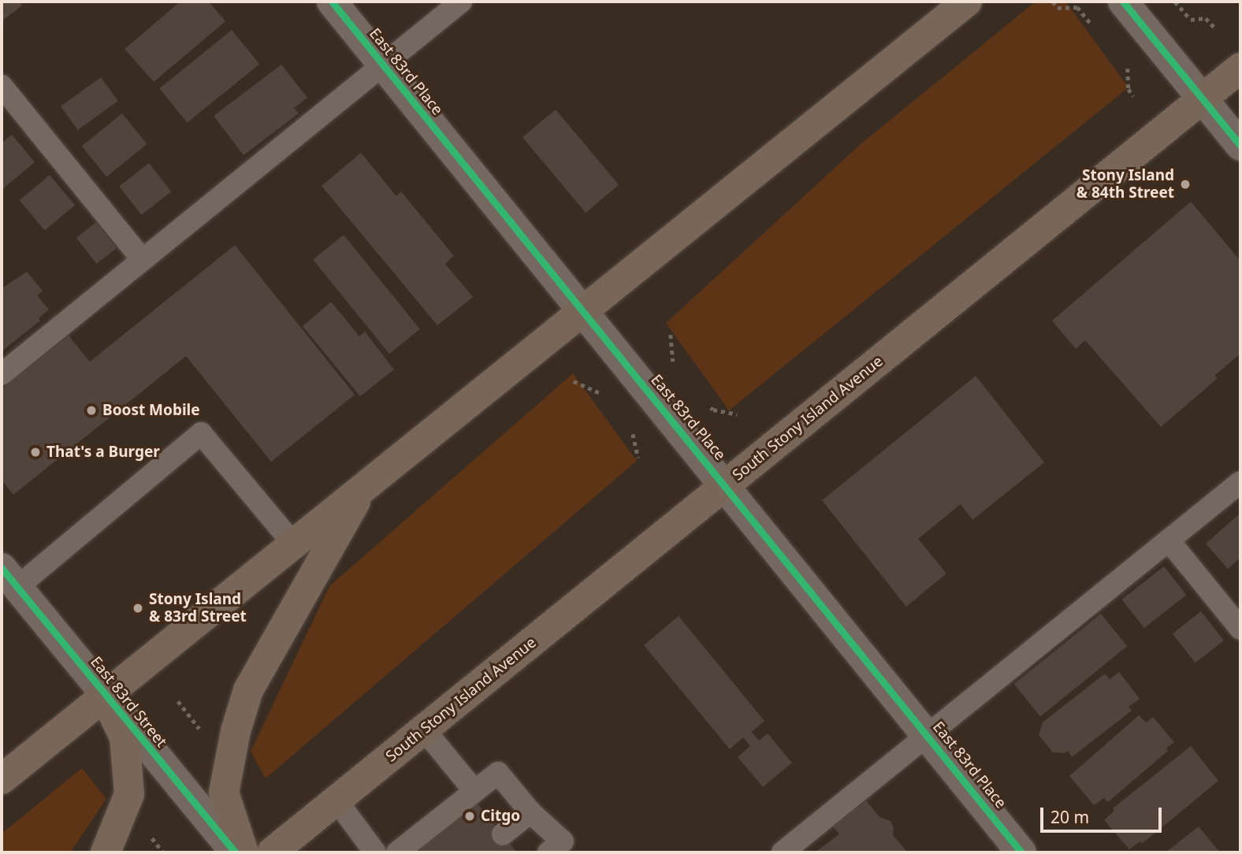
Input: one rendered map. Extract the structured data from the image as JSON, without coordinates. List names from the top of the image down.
{
  "streets": {
    "highway": ["South Stony Island Avenue"],
    "street": ["East 83rd Place", "East 83rd Street"]
  },
  "crossings": [
    ["East 83rd Place", "South Stony Island Avenue"]
  ],
  "places": [
    "Stony Island & 84th Street",
    "Boost Mobile",
    "That's a Burger",
    "Stony Island & 83rd Street",
    "Citgo"
  ],
  "scale_bar": "20 m"
}
